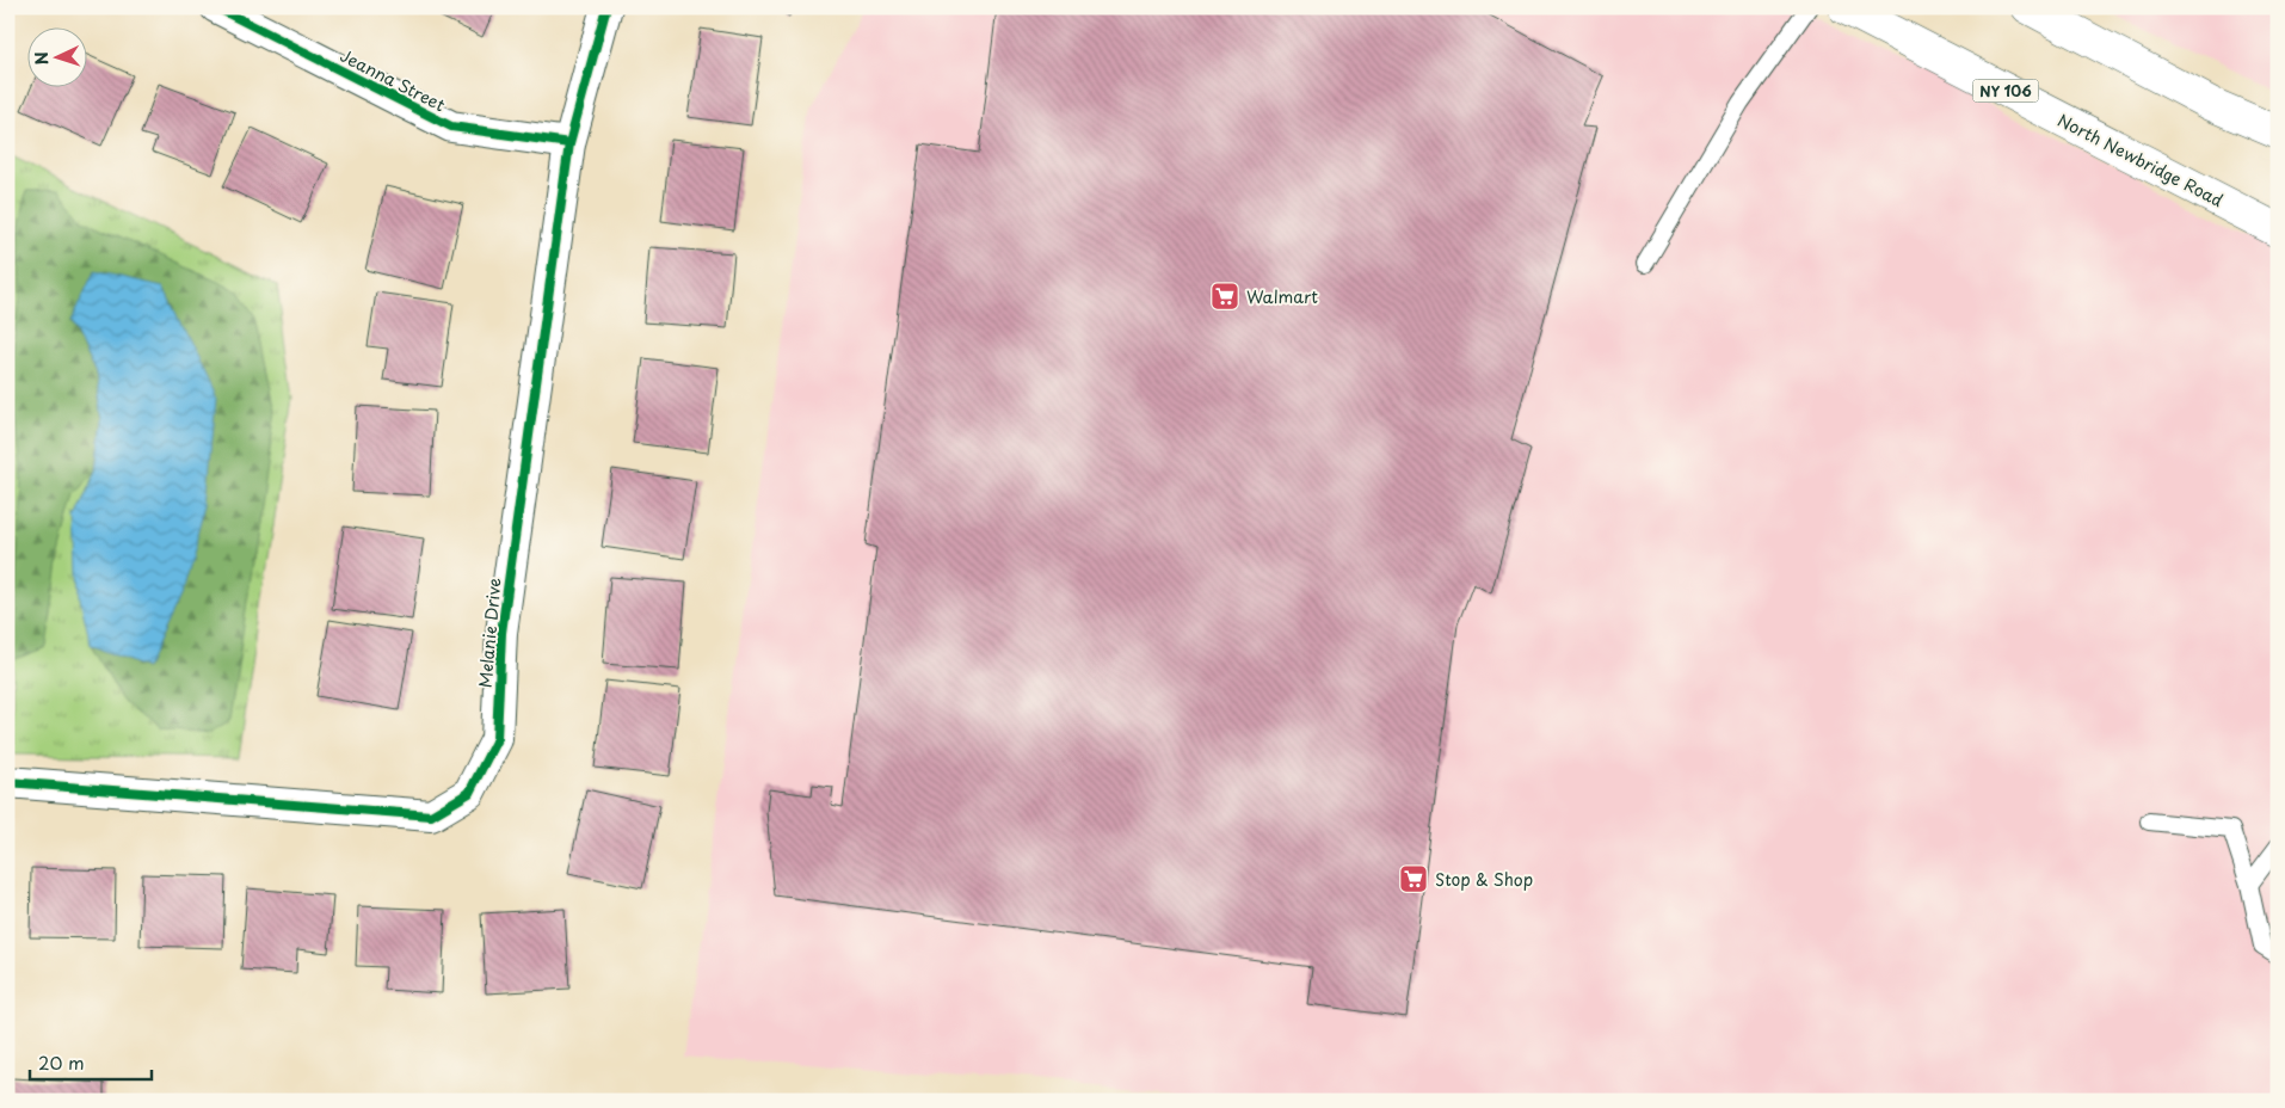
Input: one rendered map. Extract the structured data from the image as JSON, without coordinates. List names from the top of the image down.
{
  "streets": {
    "main road": ["NY 106", "North Newbridge Road"],
    "street": ["Jeanna Street", "Melanie Drive"]
  },
  "crossings": [
    ["Jeanna Street", "Melanie Drive"]
  ],
  "places": {
    "supermarket": ["Walmart", "Stop & Shop"]
  },
  "scale_bar": "20 m",
  "north": "left"
}
